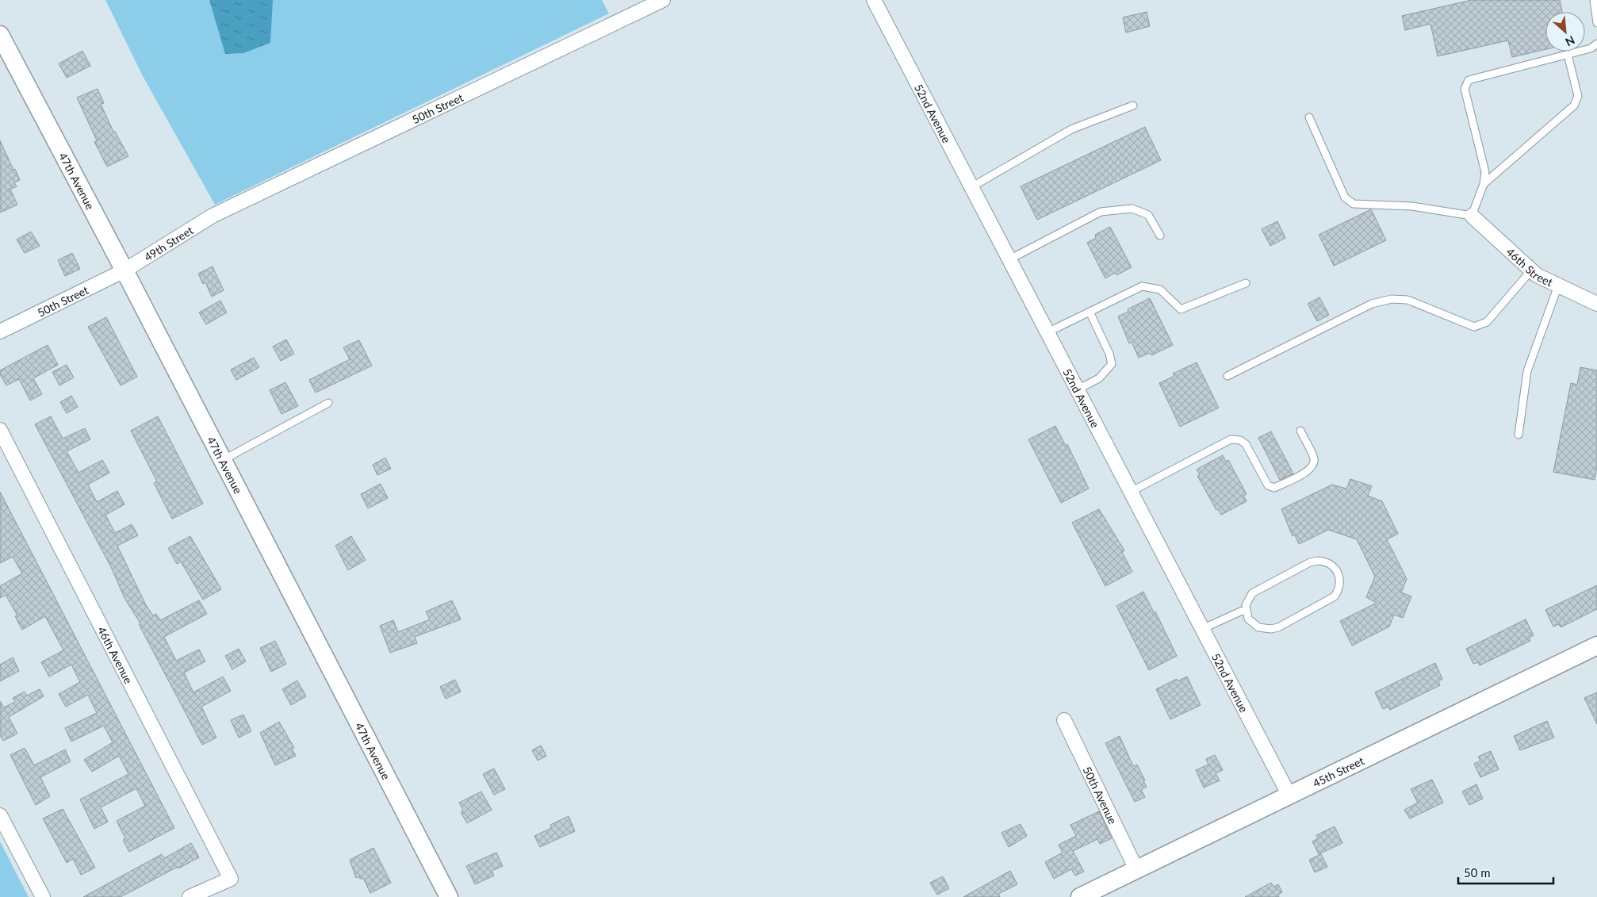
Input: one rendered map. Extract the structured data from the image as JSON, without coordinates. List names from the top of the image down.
{
  "streets": {
    "street": [
      "50th Street",
      "52nd Avenue",
      "47th Avenue",
      "49th Street",
      "46th Street",
      "46th Avenue",
      "45th Street",
      "50th Avenue"
    ]
  },
  "crossings": [
    ["50th Street", "47th Avenue"],
    ["50th Street", "49th Street"],
    ["52nd Avenue", "45th Street"],
    ["47th Avenue", "49th Street"],
    ["45th Street", "50th Avenue"]
  ],
  "scale_bar": "50 m",
  "north": "bottom right"
}
